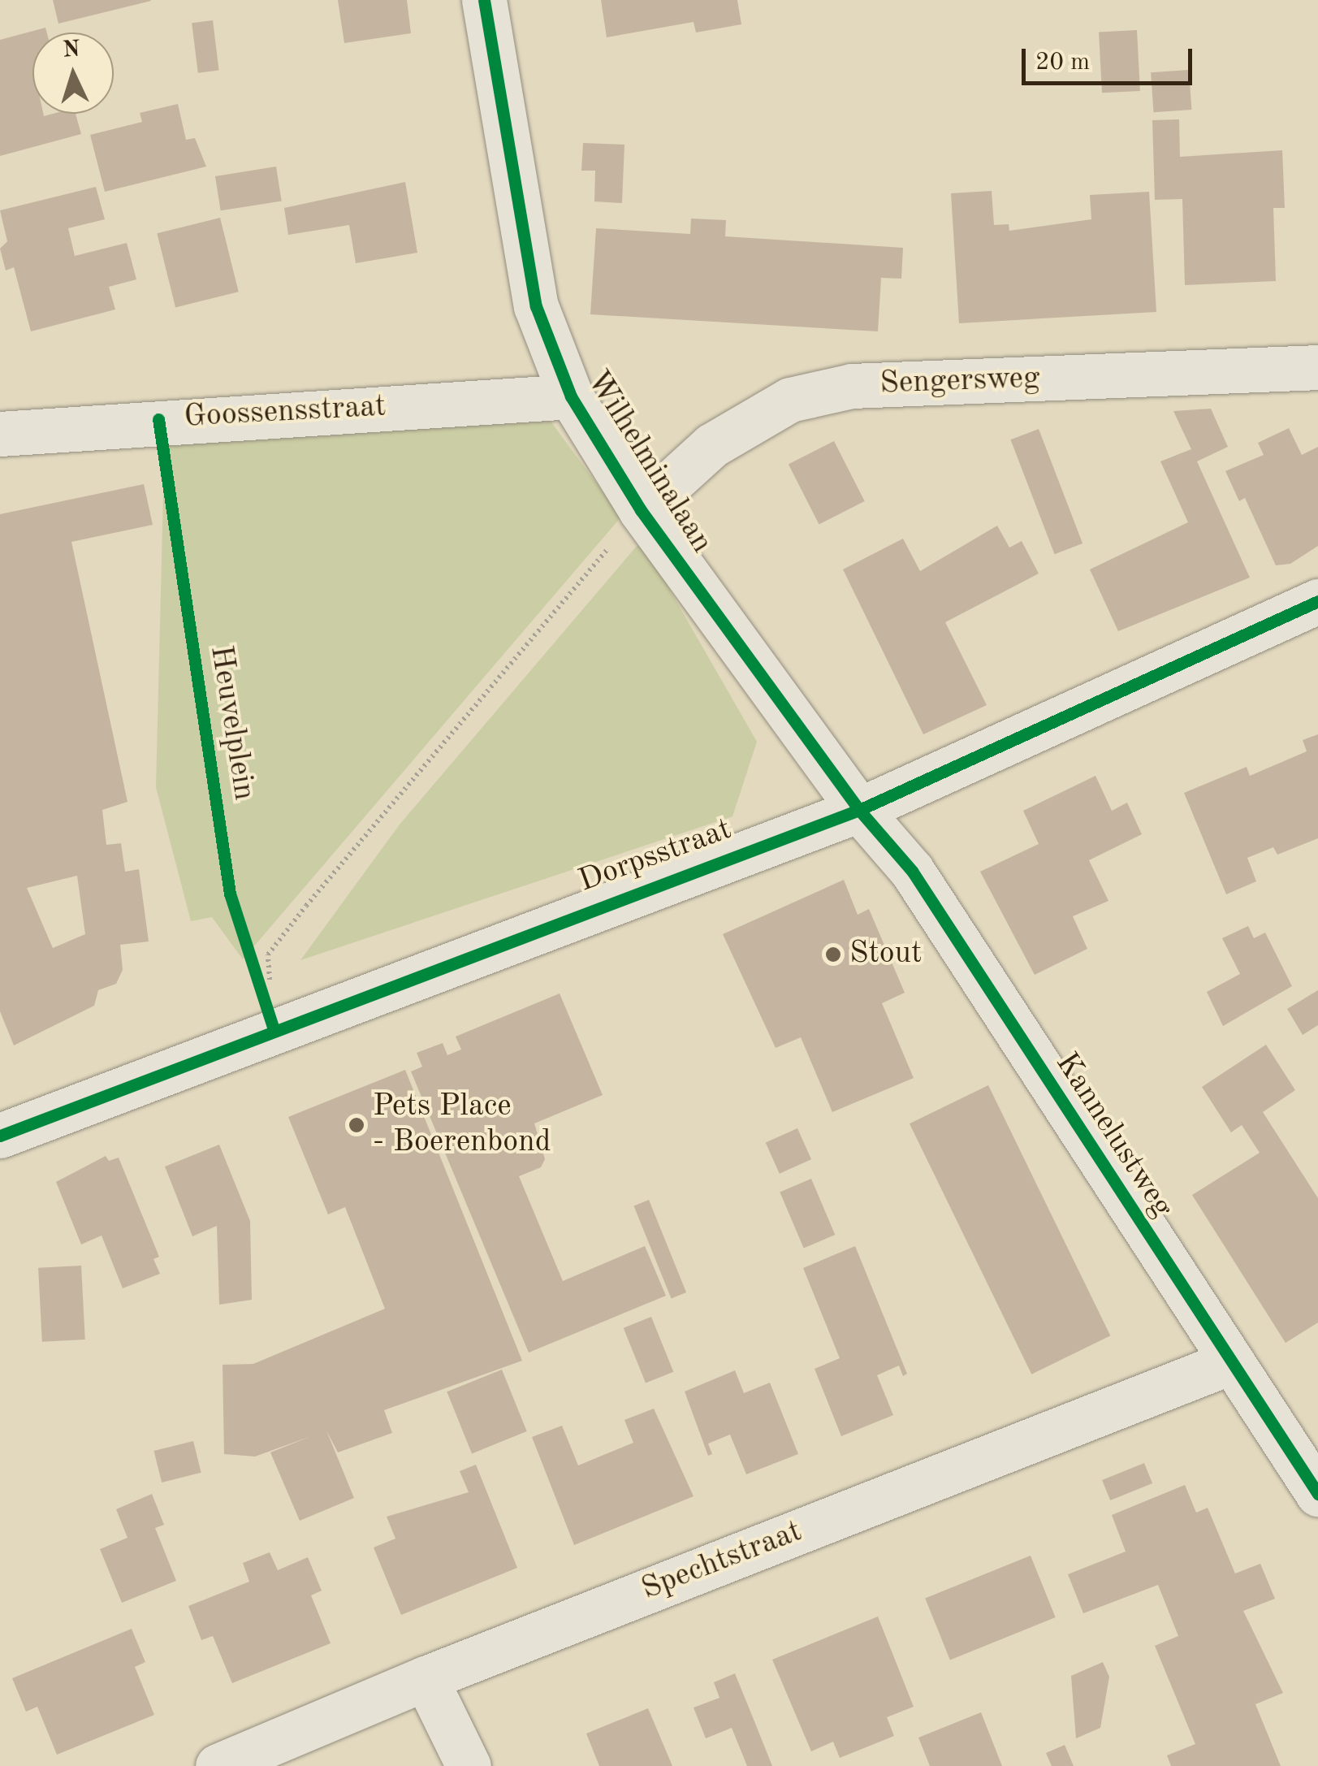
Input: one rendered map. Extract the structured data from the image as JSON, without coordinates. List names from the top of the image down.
{
  "streets": {
    "street": [
      "Sengersweg",
      "Goossensstraat",
      "Wilhelminalaan",
      "Dorpsstraat",
      "Kannelustweg",
      "Spechtstraat"
    ],
    "cycle path": ["Heuvelplein"]
  },
  "crossings": [
    ["Sengersweg", "Wilhelminalaan"],
    ["Goossensstraat", "Wilhelminalaan"],
    ["Wilhelminalaan", "Dorpsstraat"],
    ["Wilhelminalaan", "Kannelustweg"],
    ["Dorpsstraat", "Kannelustweg"],
    ["Kannelustweg", "Spechtstraat"]
  ],
  "places": ["Stout", "Pets Place - Boerenbond"],
  "scale_bar": "20 m",
  "north": "top"
}
